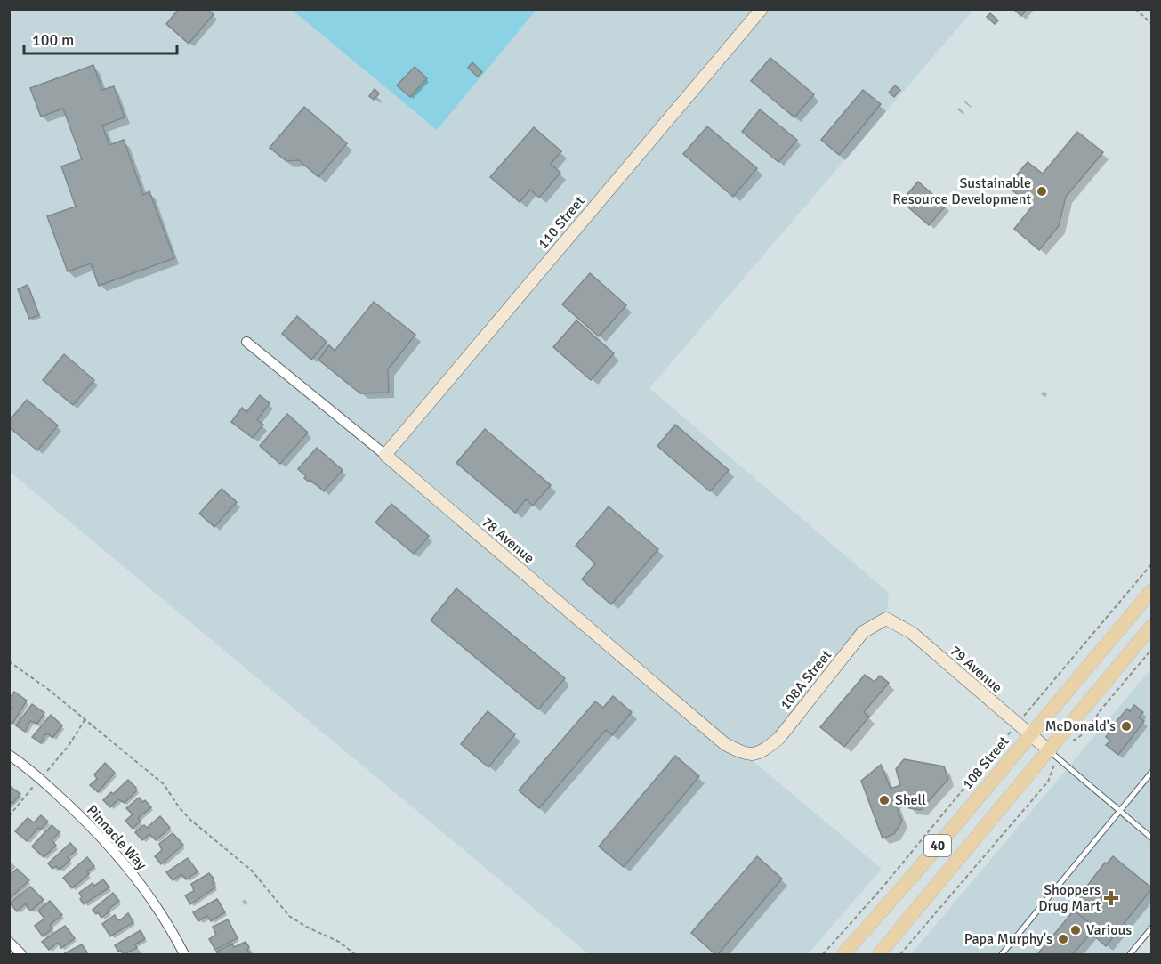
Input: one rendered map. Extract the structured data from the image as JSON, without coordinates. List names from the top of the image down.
{
  "streets": {
    "main road": ["108 Street", "40"],
    "street": [
      "110 Street",
      "78 Avenue",
      "79 Avenue",
      "108A Street",
      "Pinnacle Way"
    ]
  },
  "crossings": [
    ["110 Street", "78 Avenue"],
    ["78 Avenue", "108A Street"],
    ["79 Avenue", "108A Street"],
    ["79 Avenue", "108 Street"],
    ["79 Avenue", "40"]
  ],
  "places": {
    "other": [
      "Sustainable Resource Development",
      "McDonald's",
      "Shell",
      "Various",
      "Papa Murphy's"
    ],
    "health": ["Shoppers Drug Mart"]
  },
  "scale_bar": "100 m"
}
